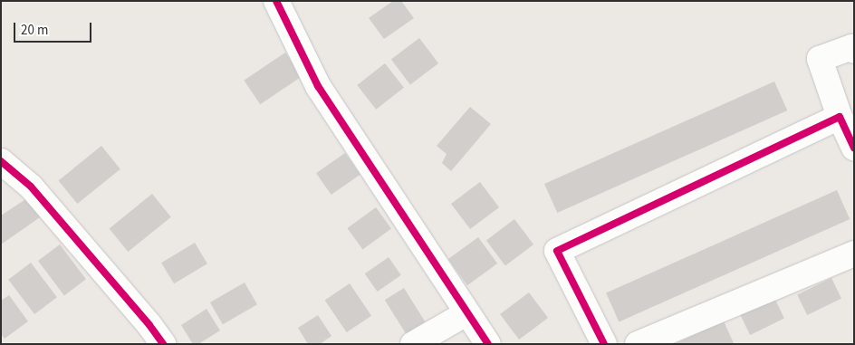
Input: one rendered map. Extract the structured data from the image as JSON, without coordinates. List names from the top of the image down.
{
  "scale_bar": "20 m"
}
